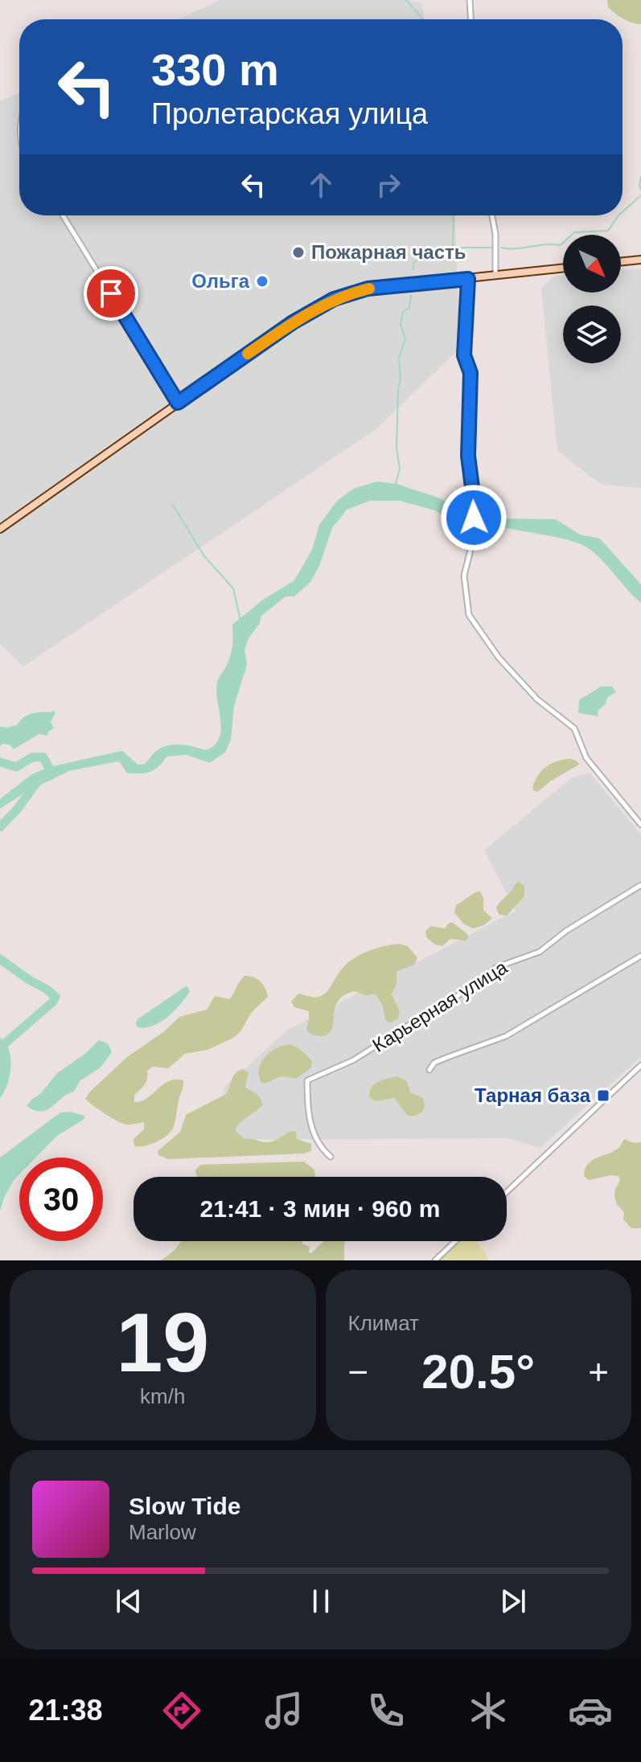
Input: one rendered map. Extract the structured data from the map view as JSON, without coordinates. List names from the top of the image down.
{
  "streets": {
    "street": ["Карьерная улица"]
  },
  "places": {
    "other": ["Пожарная часть", "Ольга"],
    "transit": ["Тарная база"]
  },
  "north": "bottom right",
  "page": {
    "turn": ["330 m", "Пролетарская улица"],
    "limit": "30",
    "trip": "21:41 · 3 мин · 960 m",
    "tile": [
      ["19", "km/h"],
      "Климат"
    ],
    "heat": ["−", "20.5°", "+"],
    "song": ["Slow Tide", "Marlow"],
    "tabs": "21:38"
  }
}
